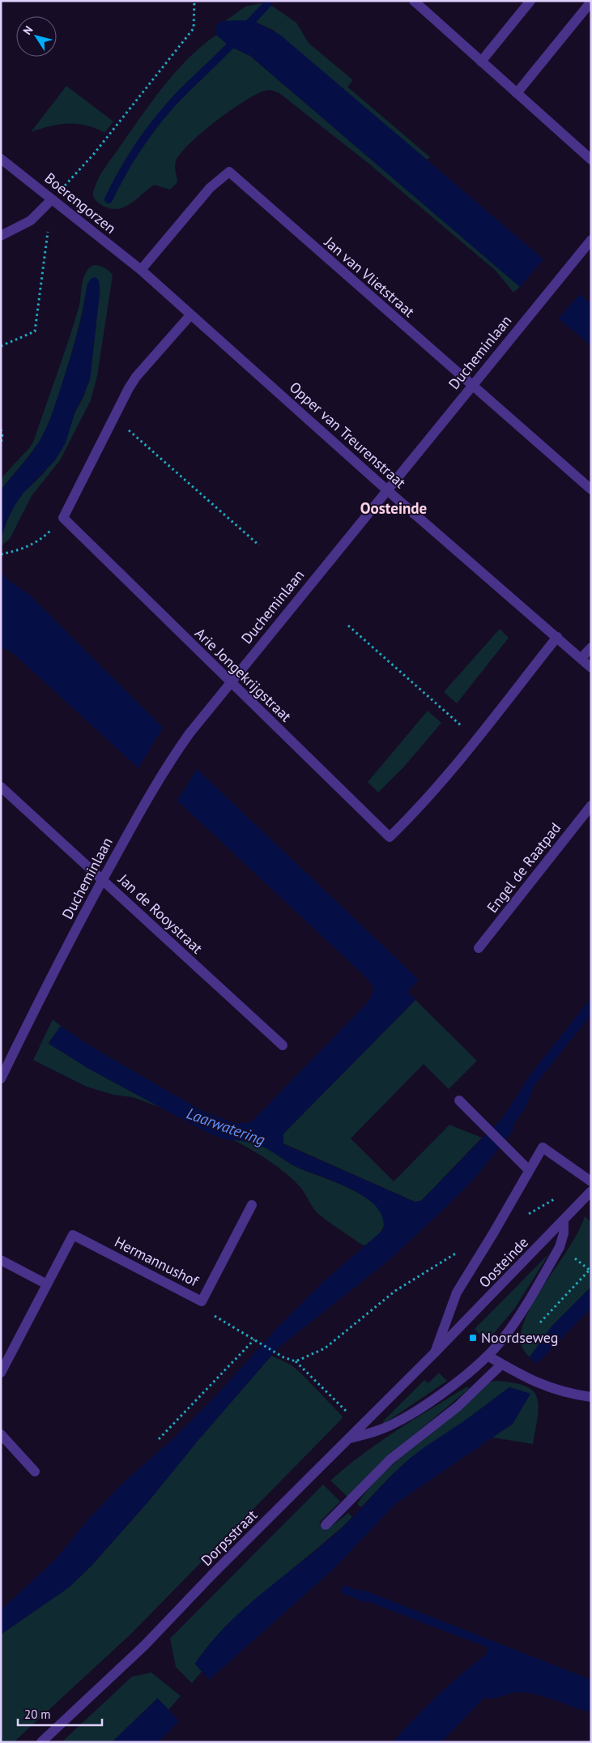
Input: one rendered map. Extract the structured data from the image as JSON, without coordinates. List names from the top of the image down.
{
  "streets": {
    "street": [
      "Boerengorzen",
      "Jan van Vlietstraat",
      "Ducheminlaan",
      "Opper van Treurenstraat",
      "Arie Jongekrijgstraat",
      "Engel de Raatpad",
      "Jan de Rooystraat",
      "Hermannushof",
      "Oosteinde",
      "Dorpsstraat"
    ]
  },
  "crossings": [
    ["Boerengorzen", "Jan van Vlietstraat"],
    ["Boerengorzen", "Opper van Treurenstraat"],
    ["Jan van Vlietstraat", "Ducheminlaan"],
    ["Jan van Vlietstraat", "Opper van Treurenstraat"],
    ["Ducheminlaan", "Opper van Treurenstraat"],
    ["Ducheminlaan", "Arie Jongekrijgstraat"],
    ["Ducheminlaan", "Jan de Rooystraat"],
    ["Opper van Treurenstraat", "Arie Jongekrijgstraat"],
    ["Oosteinde", "Dorpsstraat"]
  ],
  "districts": ["Oosteinde"],
  "water": ["Laarwatering"],
  "places": {
    "transit": ["Noordseweg"]
  },
  "scale_bar": "20 m",
  "north": "top left"
}
